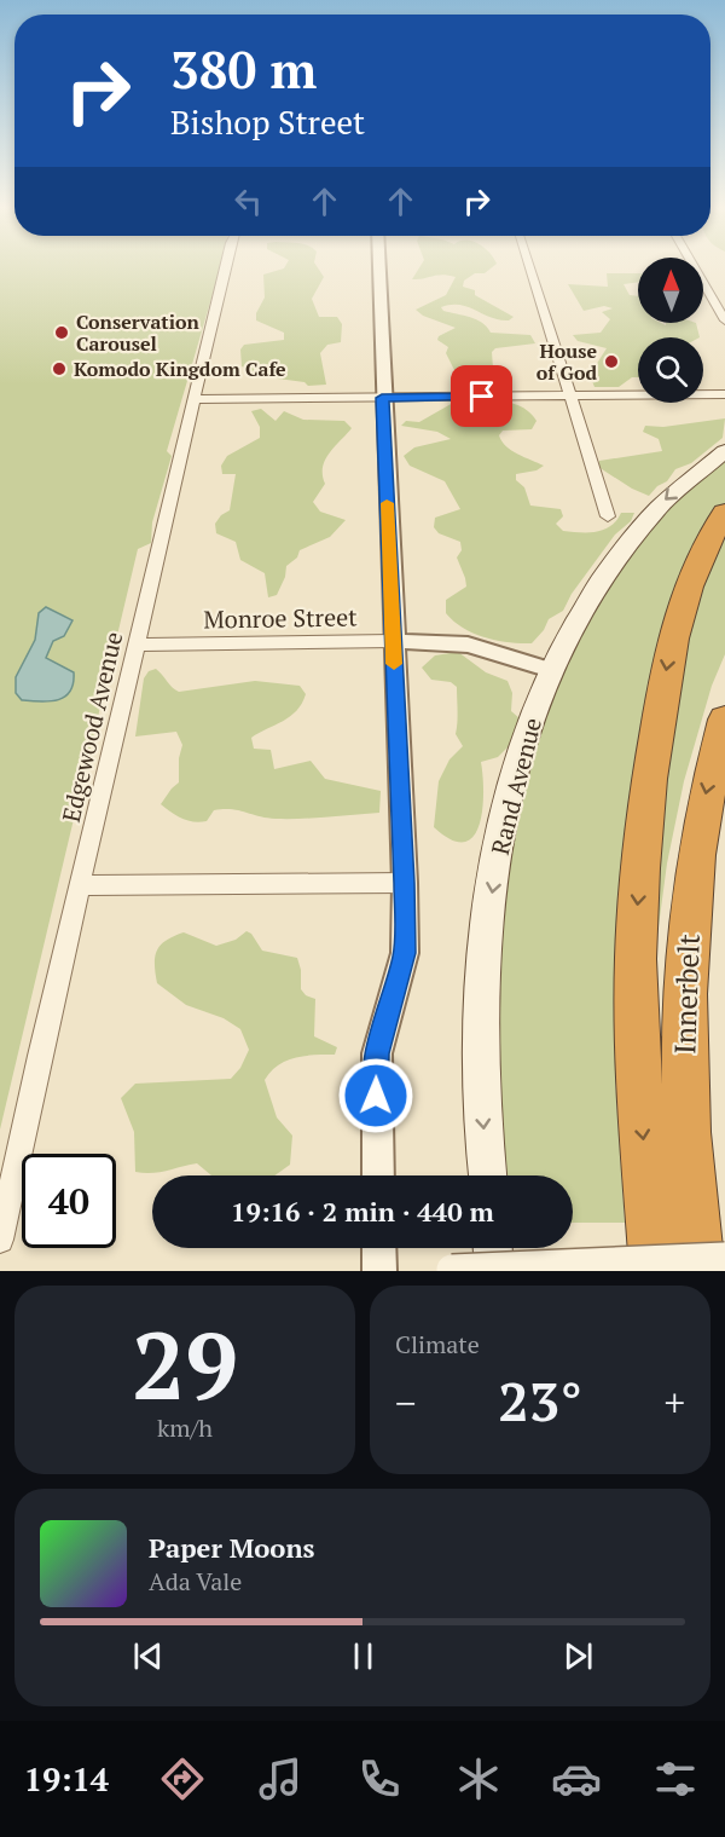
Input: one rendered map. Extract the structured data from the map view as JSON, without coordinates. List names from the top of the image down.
{
  "streets": {
    "highway": ["Innerbelt"],
    "main road": ["Rand Avenue"],
    "street": ["Monroe Street", "Edgewood Avenue"]
  },
  "crossings": [
    ["Monroe Street", "Edgewood Avenue"],
    ["Monroe Street", "Rand Avenue"]
  ],
  "one_way": ["Rand Avenue"],
  "places": ["Conservation Carousel", "House of God", "Komodo Kingdom Cafe"],
  "north": "top",
  "page": {
    "turn": ["380 m", "Bishop Street"],
    "limit": "40",
    "trip": "19:16 · 2 min · 440 m",
    "tile": [
      ["29", "km/h"],
      "Climate"
    ],
    "heat": ["−", "23°", "+"],
    "song": ["Paper Moons", "Ada Vale"],
    "tabs": "19:14"
  }
}
